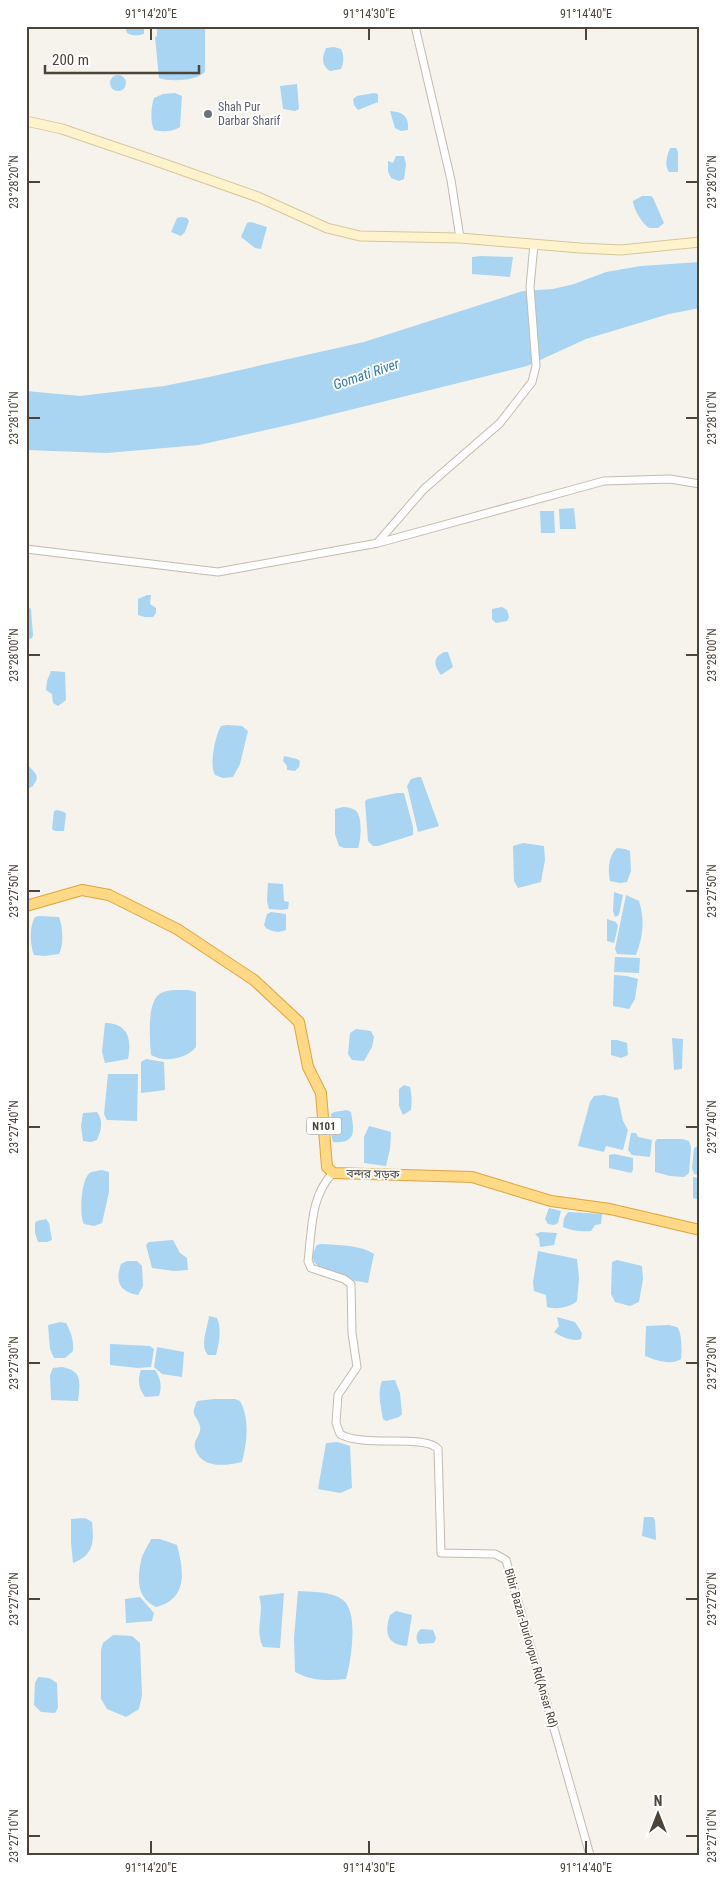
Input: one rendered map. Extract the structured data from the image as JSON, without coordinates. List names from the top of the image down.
{
  "streets": {
    "highway": ["N101", "বন্দর সড়ক"],
    "street": ["Bibir Bazar-Durlovpur Rd(Ansar Rd)"]
  },
  "crossings": [
    ["বন্দর সড়ক", "Bibir Bazar-Durlovpur Rd(Ansar Rd)"]
  ],
  "water": ["Gomati River"],
  "places": ["Shah Pur Darbar Sharif"],
  "scale_bar": "200 m",
  "north": "top",
  "coordinates": [
    "91°14'20\"E",
    "91°14'30\"E",
    "91°14'40\"E",
    "23°28'20\"N",
    "23°28'10\"N",
    "23°28'00\"N",
    "23°27'50\"N",
    "23°27'40\"N",
    "23°27'30\"N",
    "23°27'20\"N",
    "23°27'10\"N"
  ]
}
